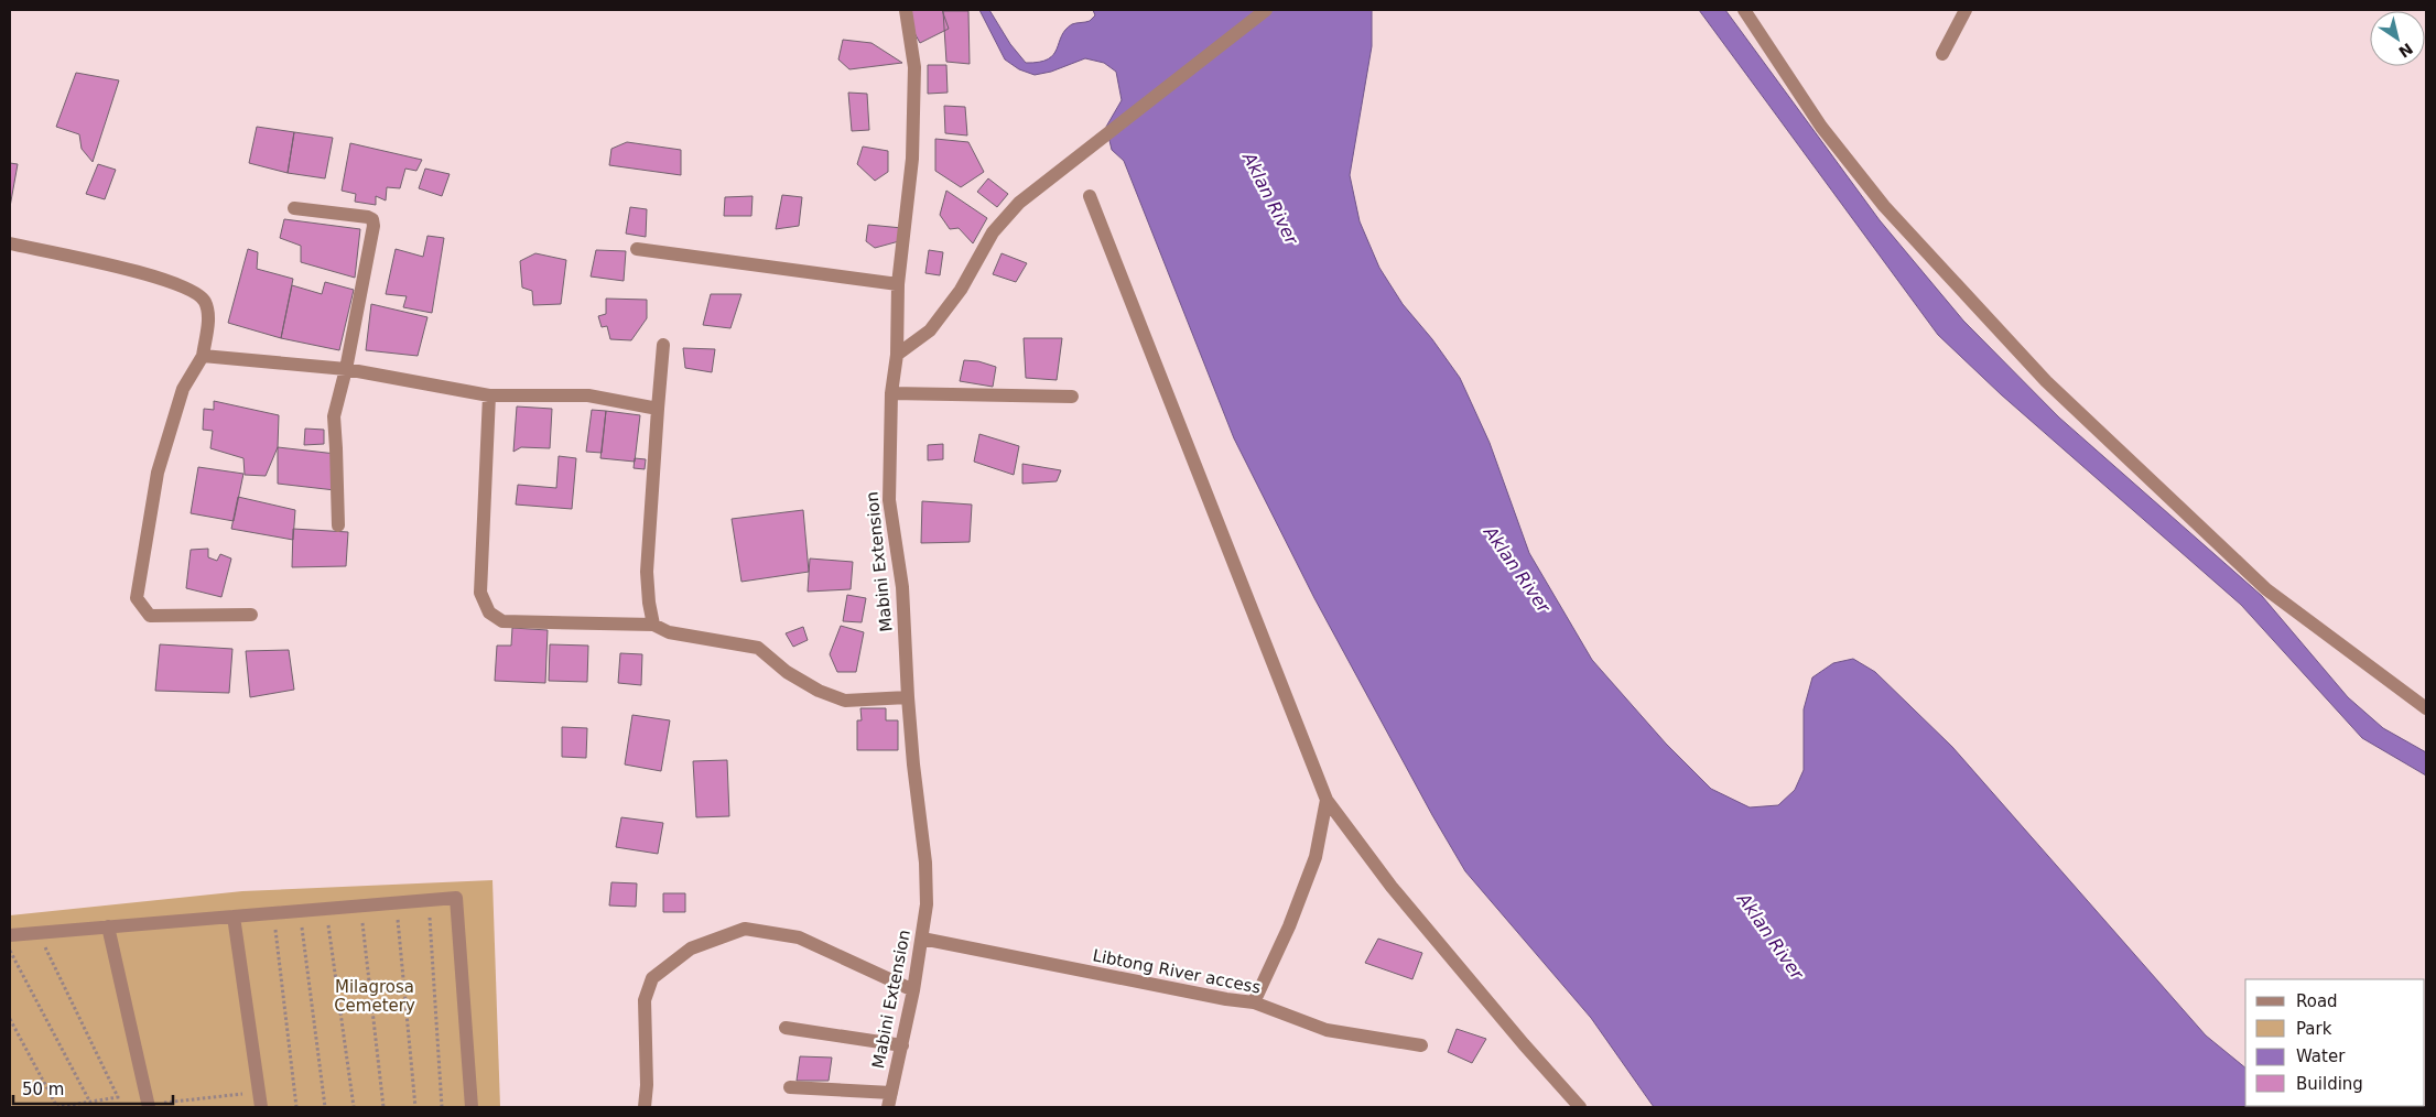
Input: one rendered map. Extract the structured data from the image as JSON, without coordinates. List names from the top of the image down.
{
  "streets": {
    "street": ["Mabini Extension", "Libtong River access"]
  },
  "crossings": [
    ["Mabini Extension", "Libtong River access"]
  ],
  "water": ["Aklan River"],
  "parks": ["Milagrosa Cemetery"],
  "legend": [
    "Road",
    "Park",
    "Water",
    "Building"
  ],
  "scale_bar": "50 m",
  "north": "bottom right"
}
